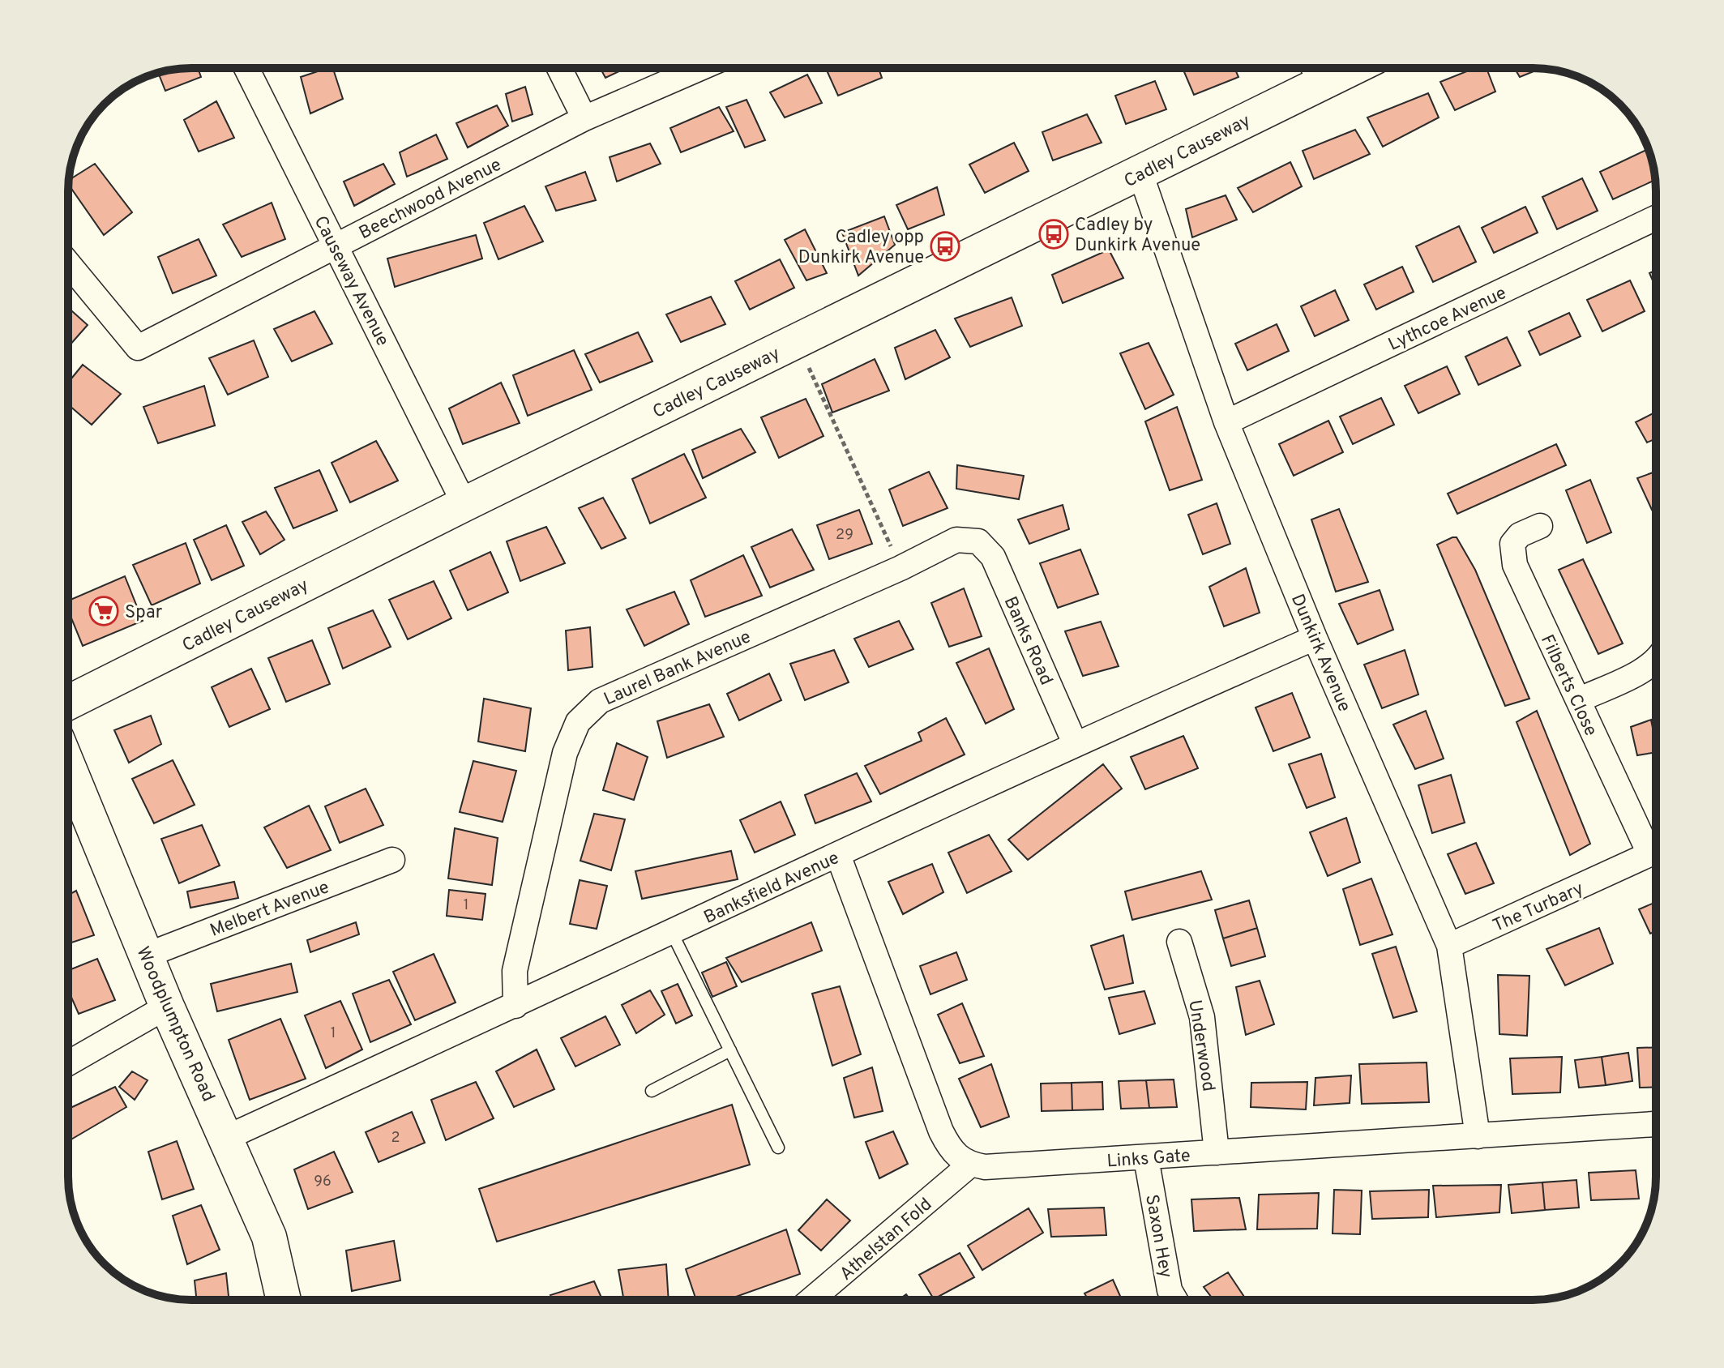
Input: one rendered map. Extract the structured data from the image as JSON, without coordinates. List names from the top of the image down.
{
  "streets": {
    "street": [
      "Cadley Causeway",
      "Beechwood Avenue",
      "Causeway Avenue",
      "Lythcoe Avenue",
      "Banks Road",
      "Dunkirk Avenue",
      "Laurel Bank Avenue",
      "Filberts Close",
      "Banksfield Avenue",
      "The Turbary",
      "Melbert Avenue",
      "Woodplumpton Road",
      "Underwood",
      "Links Gate",
      "Saxon Hey",
      "Athelstan Fold"
    ]
  },
  "crossings": [
    ["Cadley Causeway", "Causeway Avenue"],
    ["Cadley Causeway", "Dunkirk Avenue"],
    ["Beechwood Avenue", "Causeway Avenue"],
    ["Lythcoe Avenue", "Dunkirk Avenue"],
    ["Banks Road", "Laurel Bank Avenue"],
    ["Banks Road", "Banksfield Avenue"],
    ["Dunkirk Avenue", "Banksfield Avenue"],
    ["Dunkirk Avenue", "The Turbary"],
    ["Dunkirk Avenue", "Links Gate"],
    ["Laurel Bank Avenue", "Banksfield Avenue"],
    ["Banksfield Avenue", "Woodplumpton Road"],
    ["Melbert Avenue", "Woodplumpton Road"],
    ["Underwood", "Links Gate"],
    ["Links Gate", "Saxon Hey"],
    ["Links Gate", "Athelstan Fold"]
  ],
  "places": {
    "bus stop": ["Cadley by Dunkirk Avenue", "Cadley opp Dunkirk Avenue"],
    "supermarket": ["Spar"]
  },
  "house_numbers": [
    "29",
    "1",
    "1",
    "2",
    "96"
  ]
}
